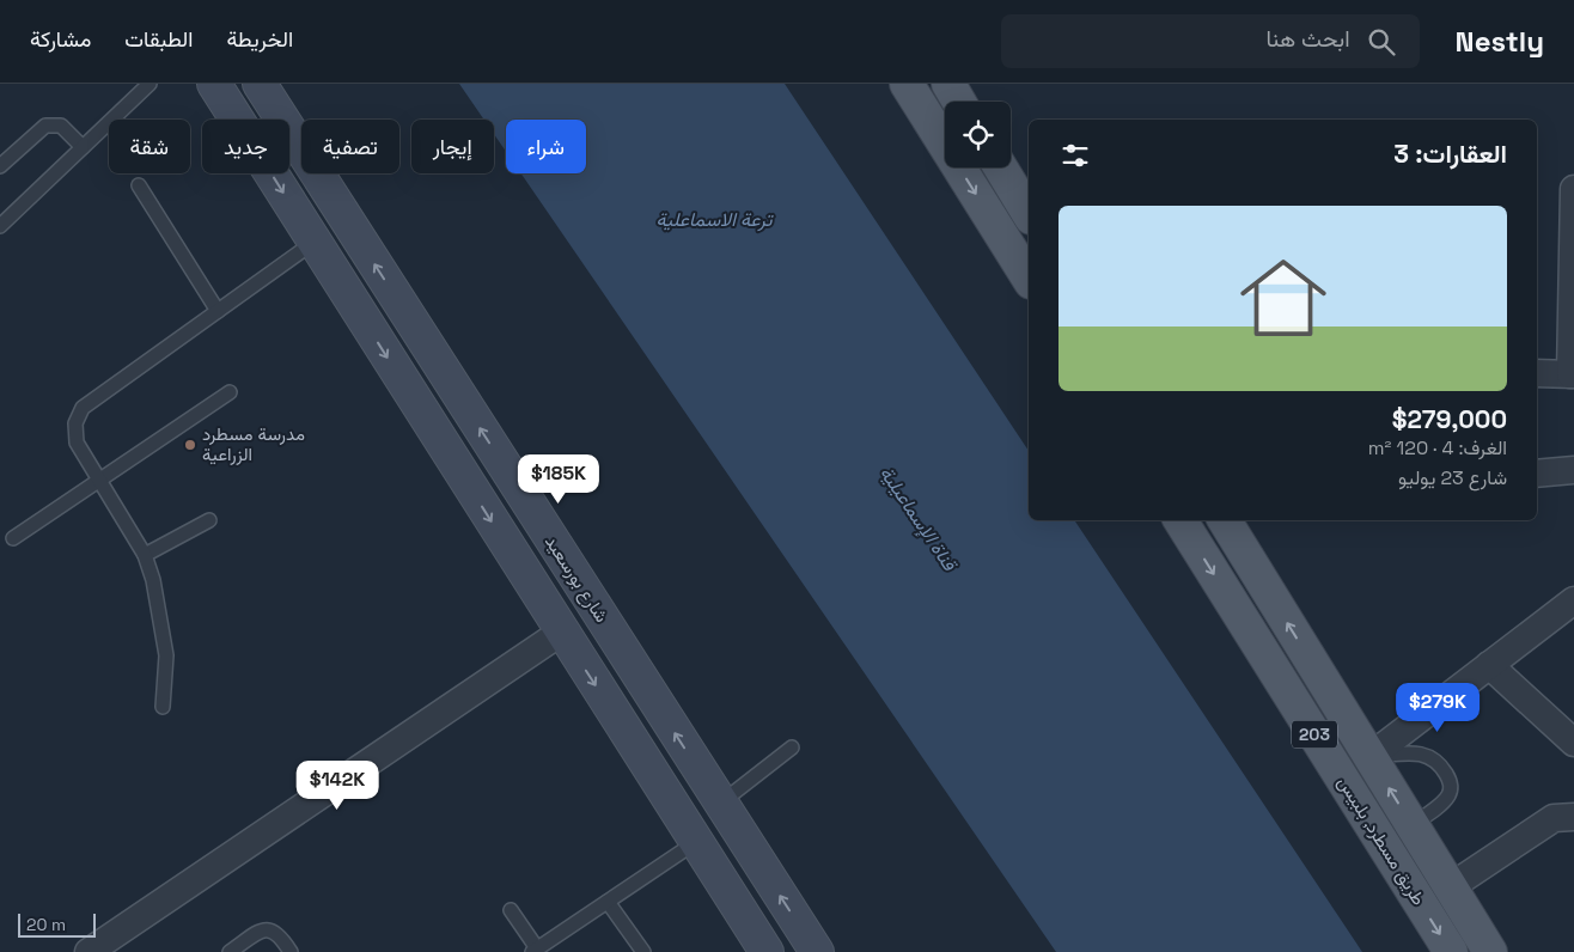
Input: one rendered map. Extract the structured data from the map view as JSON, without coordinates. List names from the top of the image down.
{
  "streets": {
    "main road": ["شارع بورسعيد", "203", "طريق مسطرد, بلبيس"]
  },
  "water": ["ترعة الاسماعلية", "قناة الإسماعيلية"],
  "places": ["مدرسة مسطرد الزراعية"],
  "scale_bar": "20 m",
  "page": {
    "header": "Nestly",
    "search": "ابحث هنا",
    "nav": ["الخريطة", "الطبقات", "مشاركة"],
    "chip": [
      "شراء",
      "إيجار",
      "تصفية",
      "جديد",
      "شقة"
    ],
    "heading": "العقارات: 3",
    "list": [
      {
        "name": "$279,000",
        "note": "الغرف: 4 · 120 m² · شارع 23 يوليو"
      }
    ],
    "price": ["$185K", "$279K", "$142K"],
    "scale": "20 m"
  }
}
